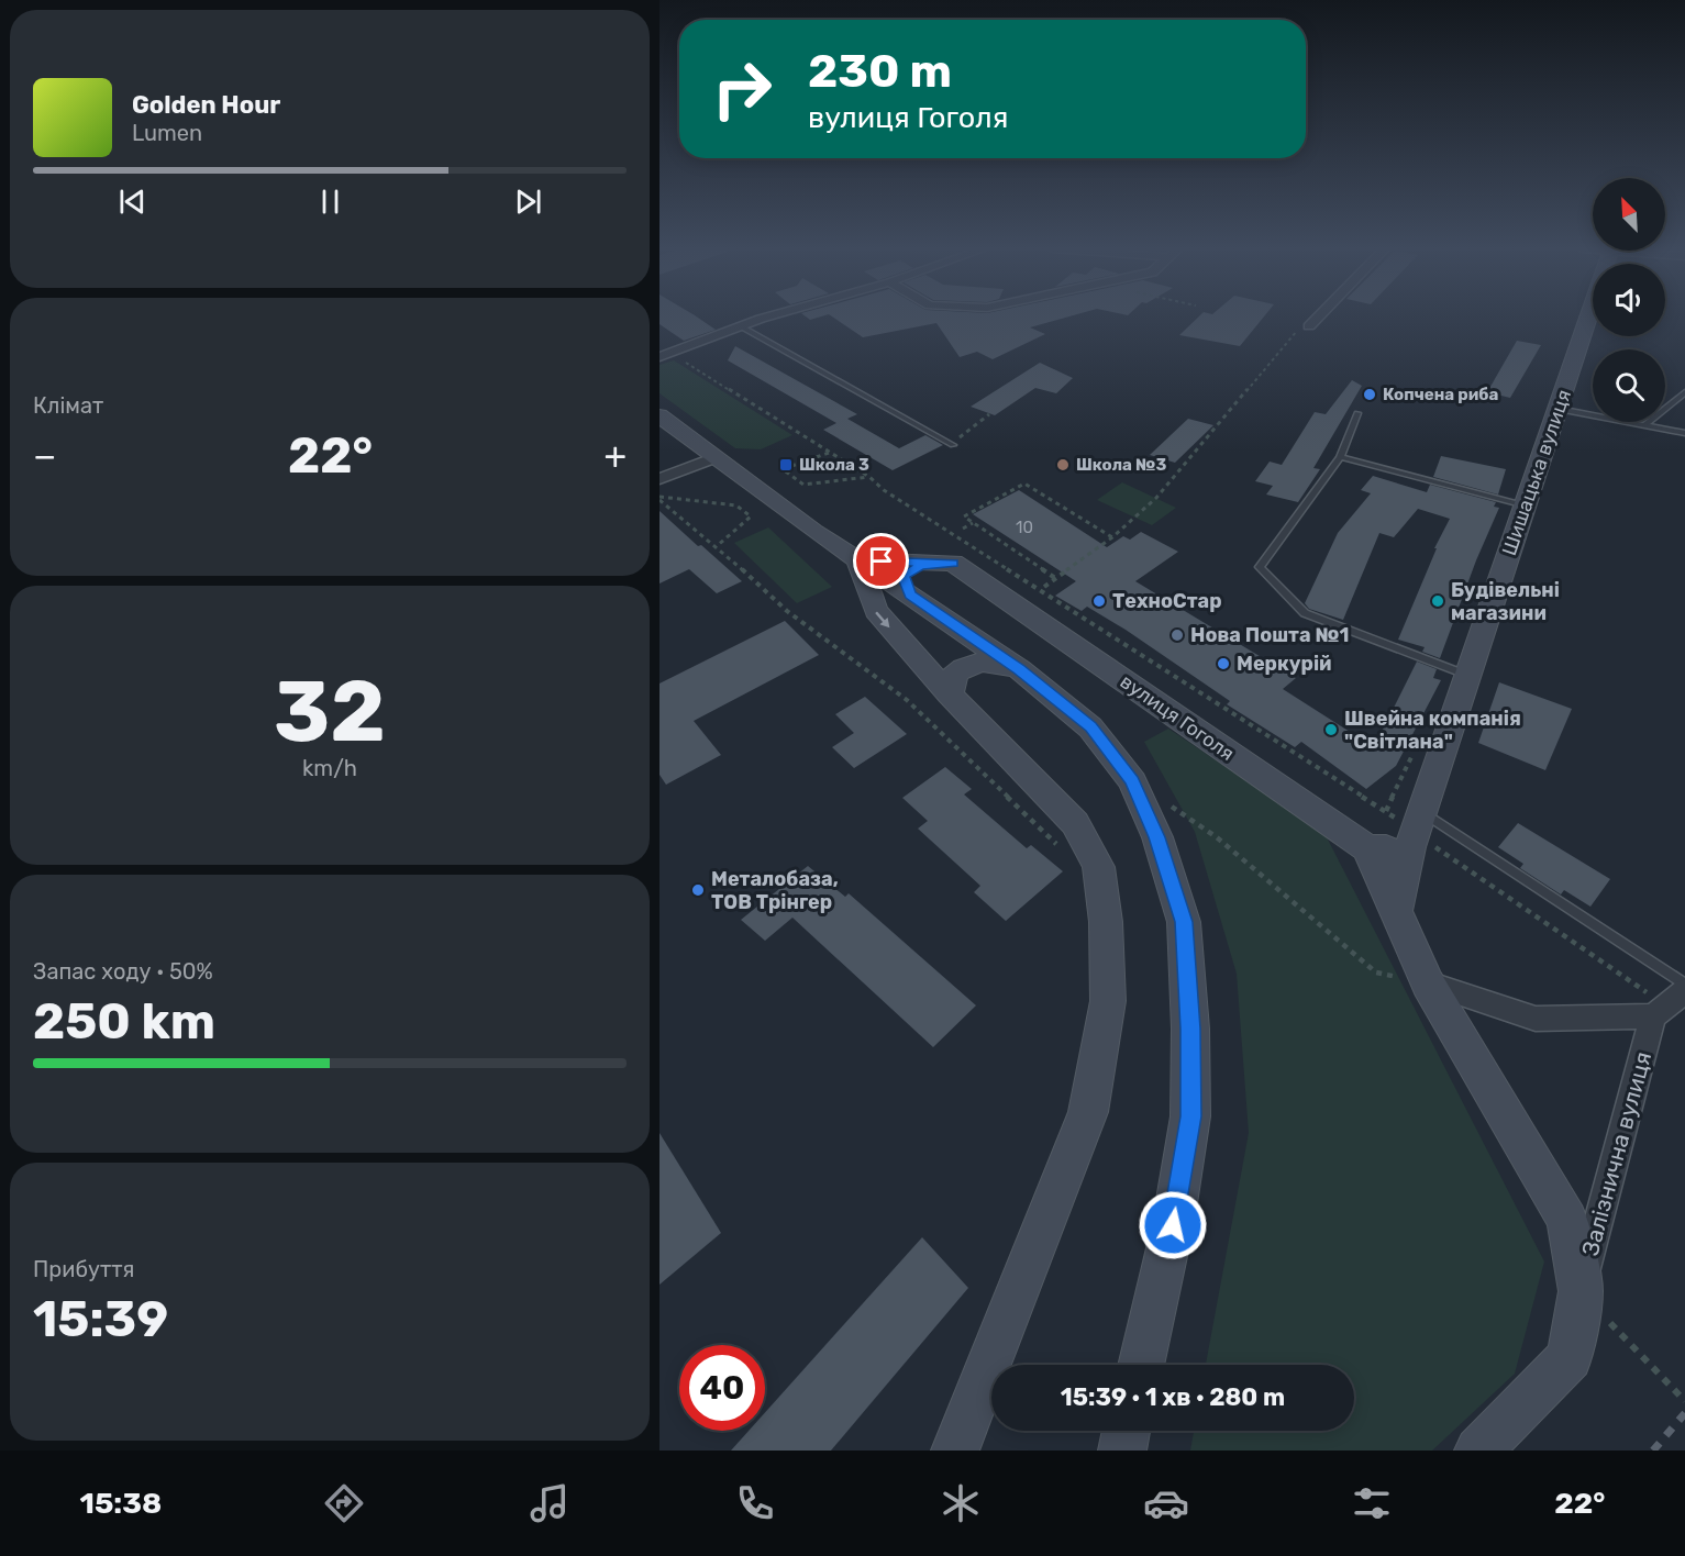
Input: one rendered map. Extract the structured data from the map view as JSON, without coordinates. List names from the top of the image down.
{
  "streets": {
    "street": ["Шишацька вулиця", "вулиця Гоголя", "Залізнична вулиця"]
  },
  "places": {
    "other": [
      "Копчена риба",
      "Школа №3",
      "ТехноСтар",
      "Будівельні магазини",
      "Нова Пошта №1",
      "Меркурій",
      "Швейна компанія \"Світлана\"",
      "Металобаза, ТОВ Трінгер"
    ],
    "transit": ["Школа 3"]
  },
  "house_numbers": ["10"],
  "north": "top left",
  "page": {
    "turn": ["230 m", "вулиця Гоголя"],
    "song": ["Golden Hour", "Lumen"],
    "tile": [
      "Клімат",
      ["32", "km/h"],
      ["Запас ходу · 50%", "250 km"],
      ["Прибуття", "15:39"]
    ],
    "heat": ["−", "22°", "+"],
    "limit": "40",
    "trip": "15:39 · 1 хв · 280 m",
    "tabs": ["15:38", "22°"]
  }
}
